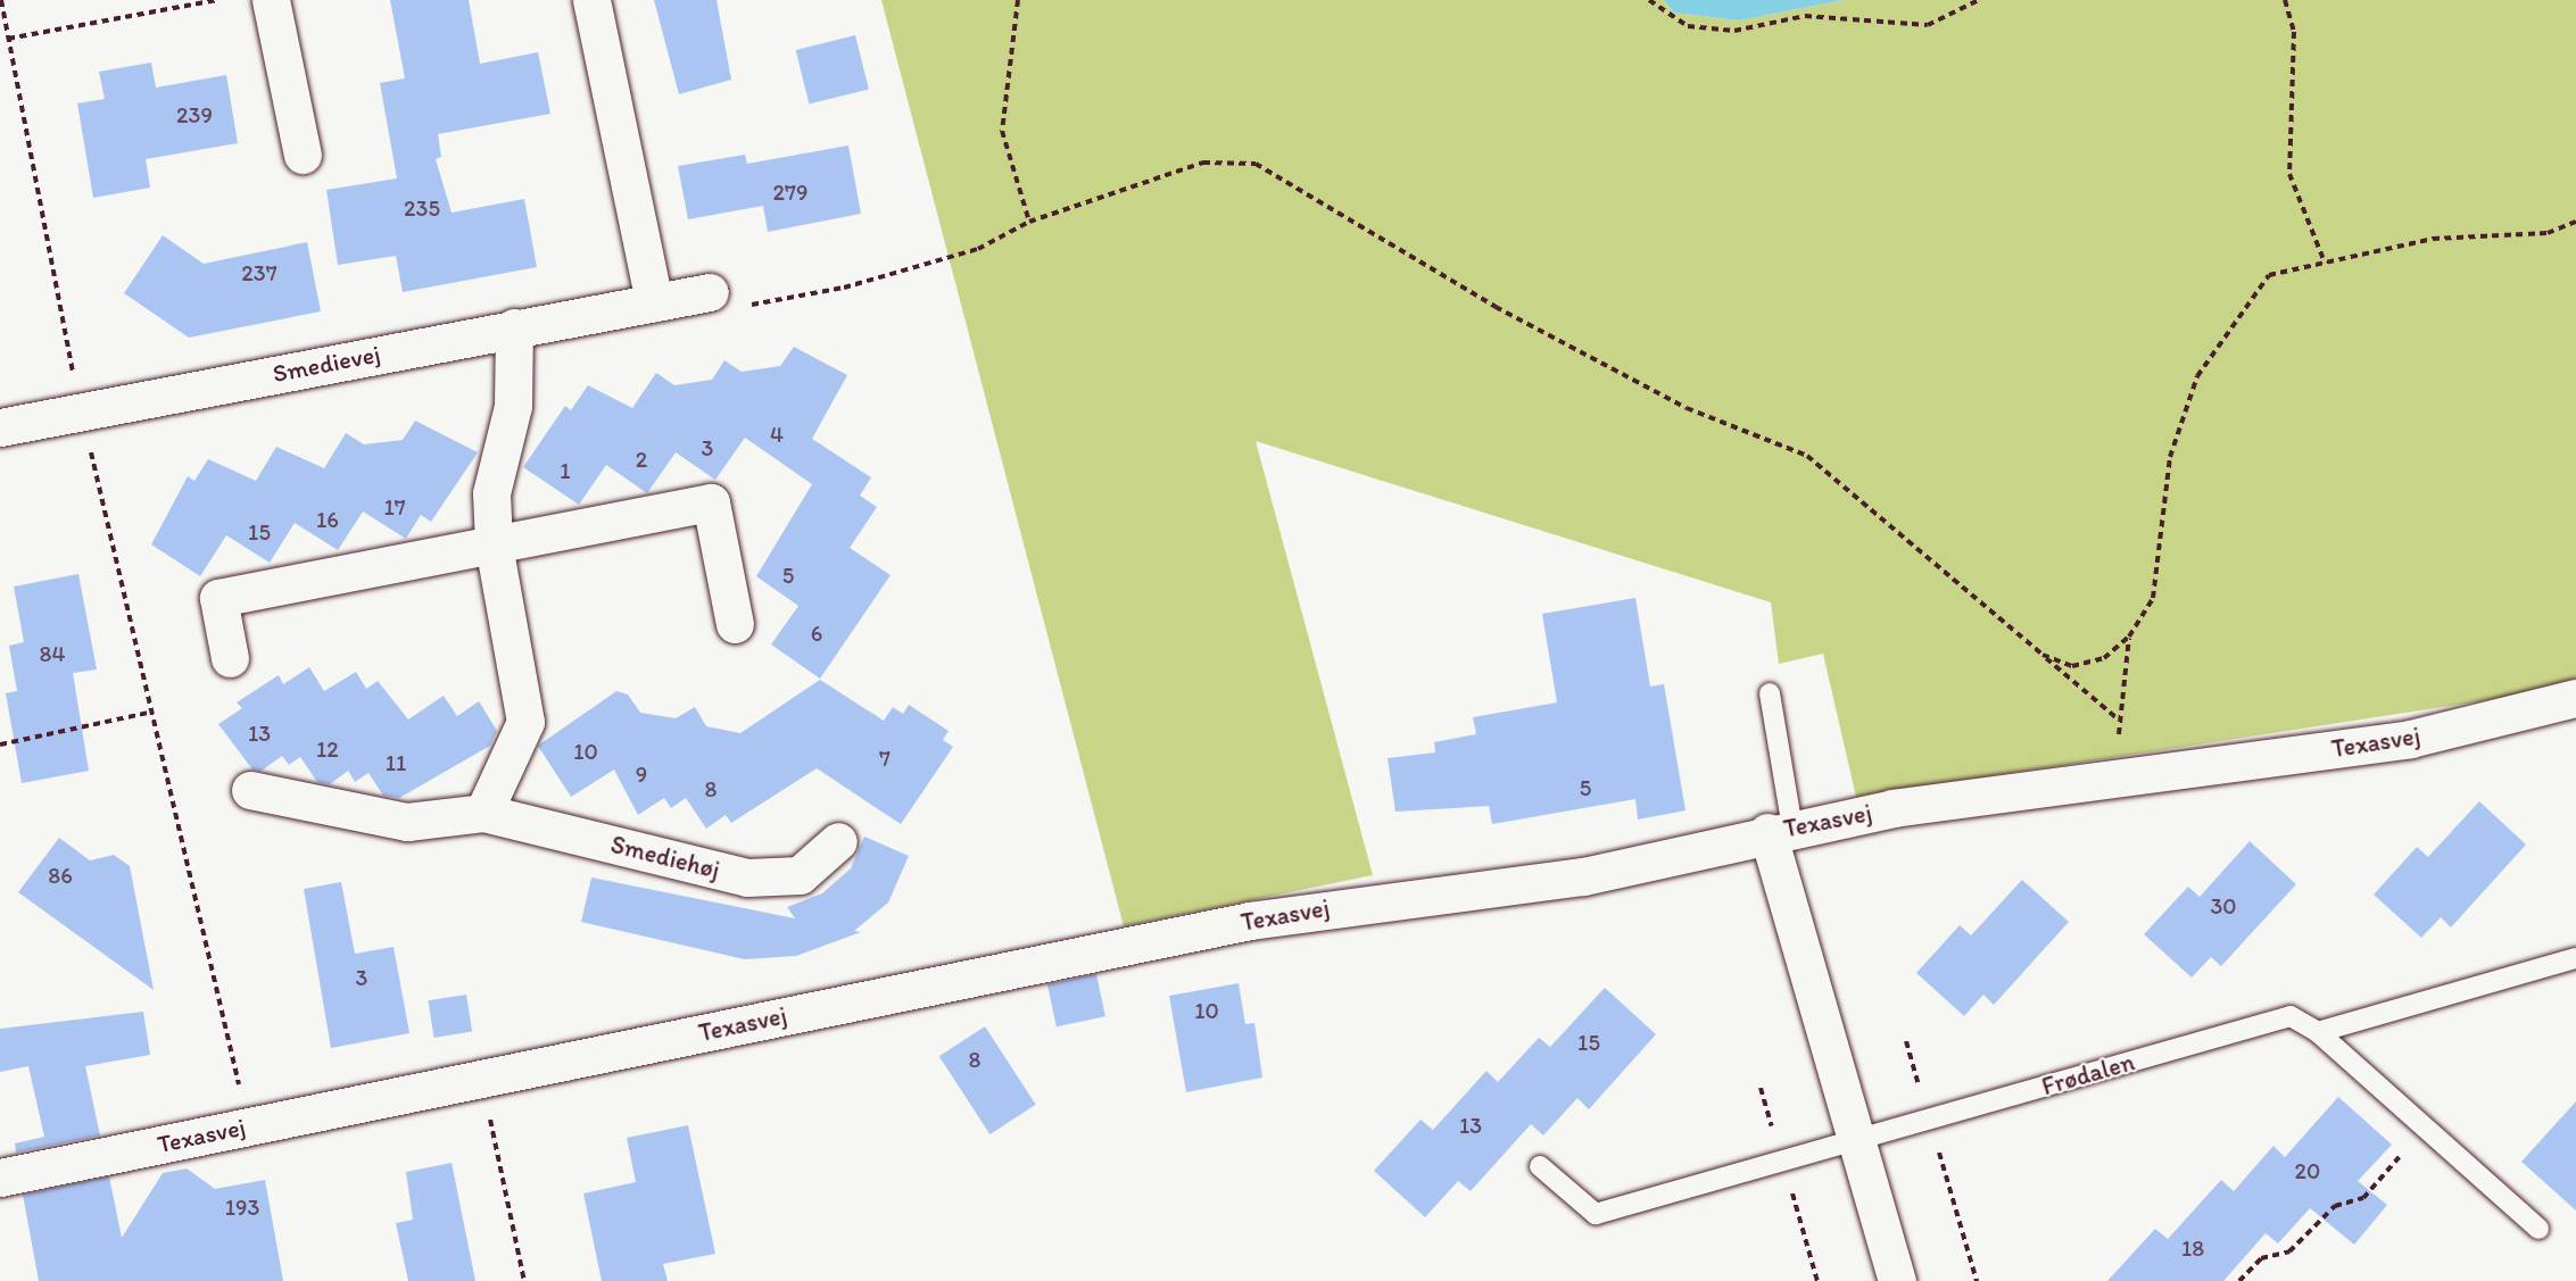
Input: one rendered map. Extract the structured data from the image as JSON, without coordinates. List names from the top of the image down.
{
  "streets": {
    "street": ["Smedievej", "Texasvej", "Smediehøj"],
    "lane": ["Frødalen"]
  },
  "house_numbers": [
    "239",
    "279",
    "235",
    "237",
    "4",
    "3",
    "2",
    "1",
    "17",
    "16",
    "15",
    "5",
    "6",
    "84",
    "13",
    "12",
    "10",
    "7",
    "11",
    "9",
    "5",
    "8",
    "86",
    "30",
    "3",
    "10",
    "15",
    "8",
    "13",
    "20",
    "193",
    "18"
  ]
}
